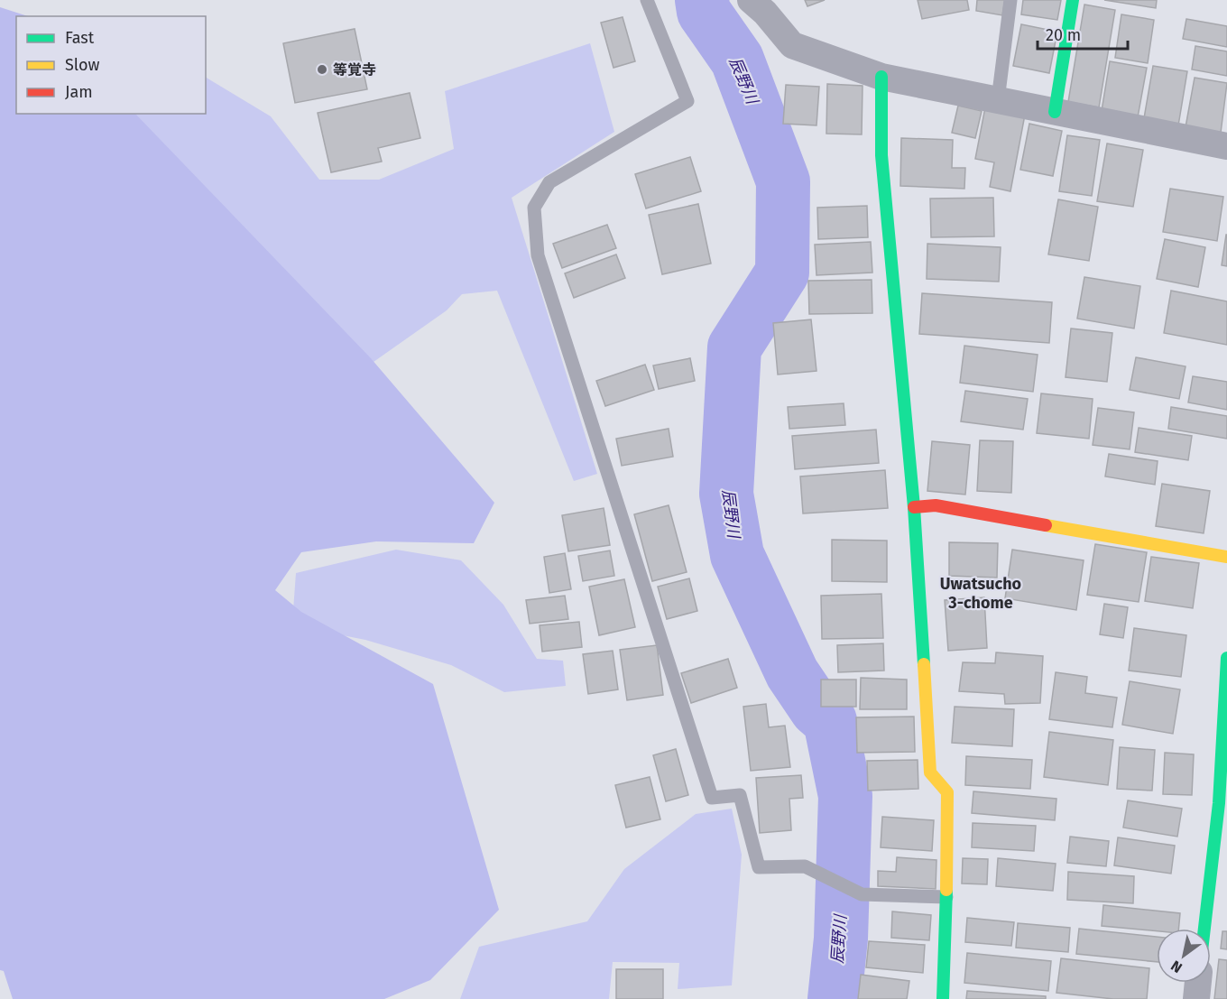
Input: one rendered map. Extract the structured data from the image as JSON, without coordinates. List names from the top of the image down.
{
  "districts": ["Uwatsucho 3-chome"],
  "water": ["辰野川"],
  "places": ["等覚寺"],
  "legend": ["Fast", "Slow", "Jam"],
  "scale_bar": "20 m",
  "north": "bottom left"
}
